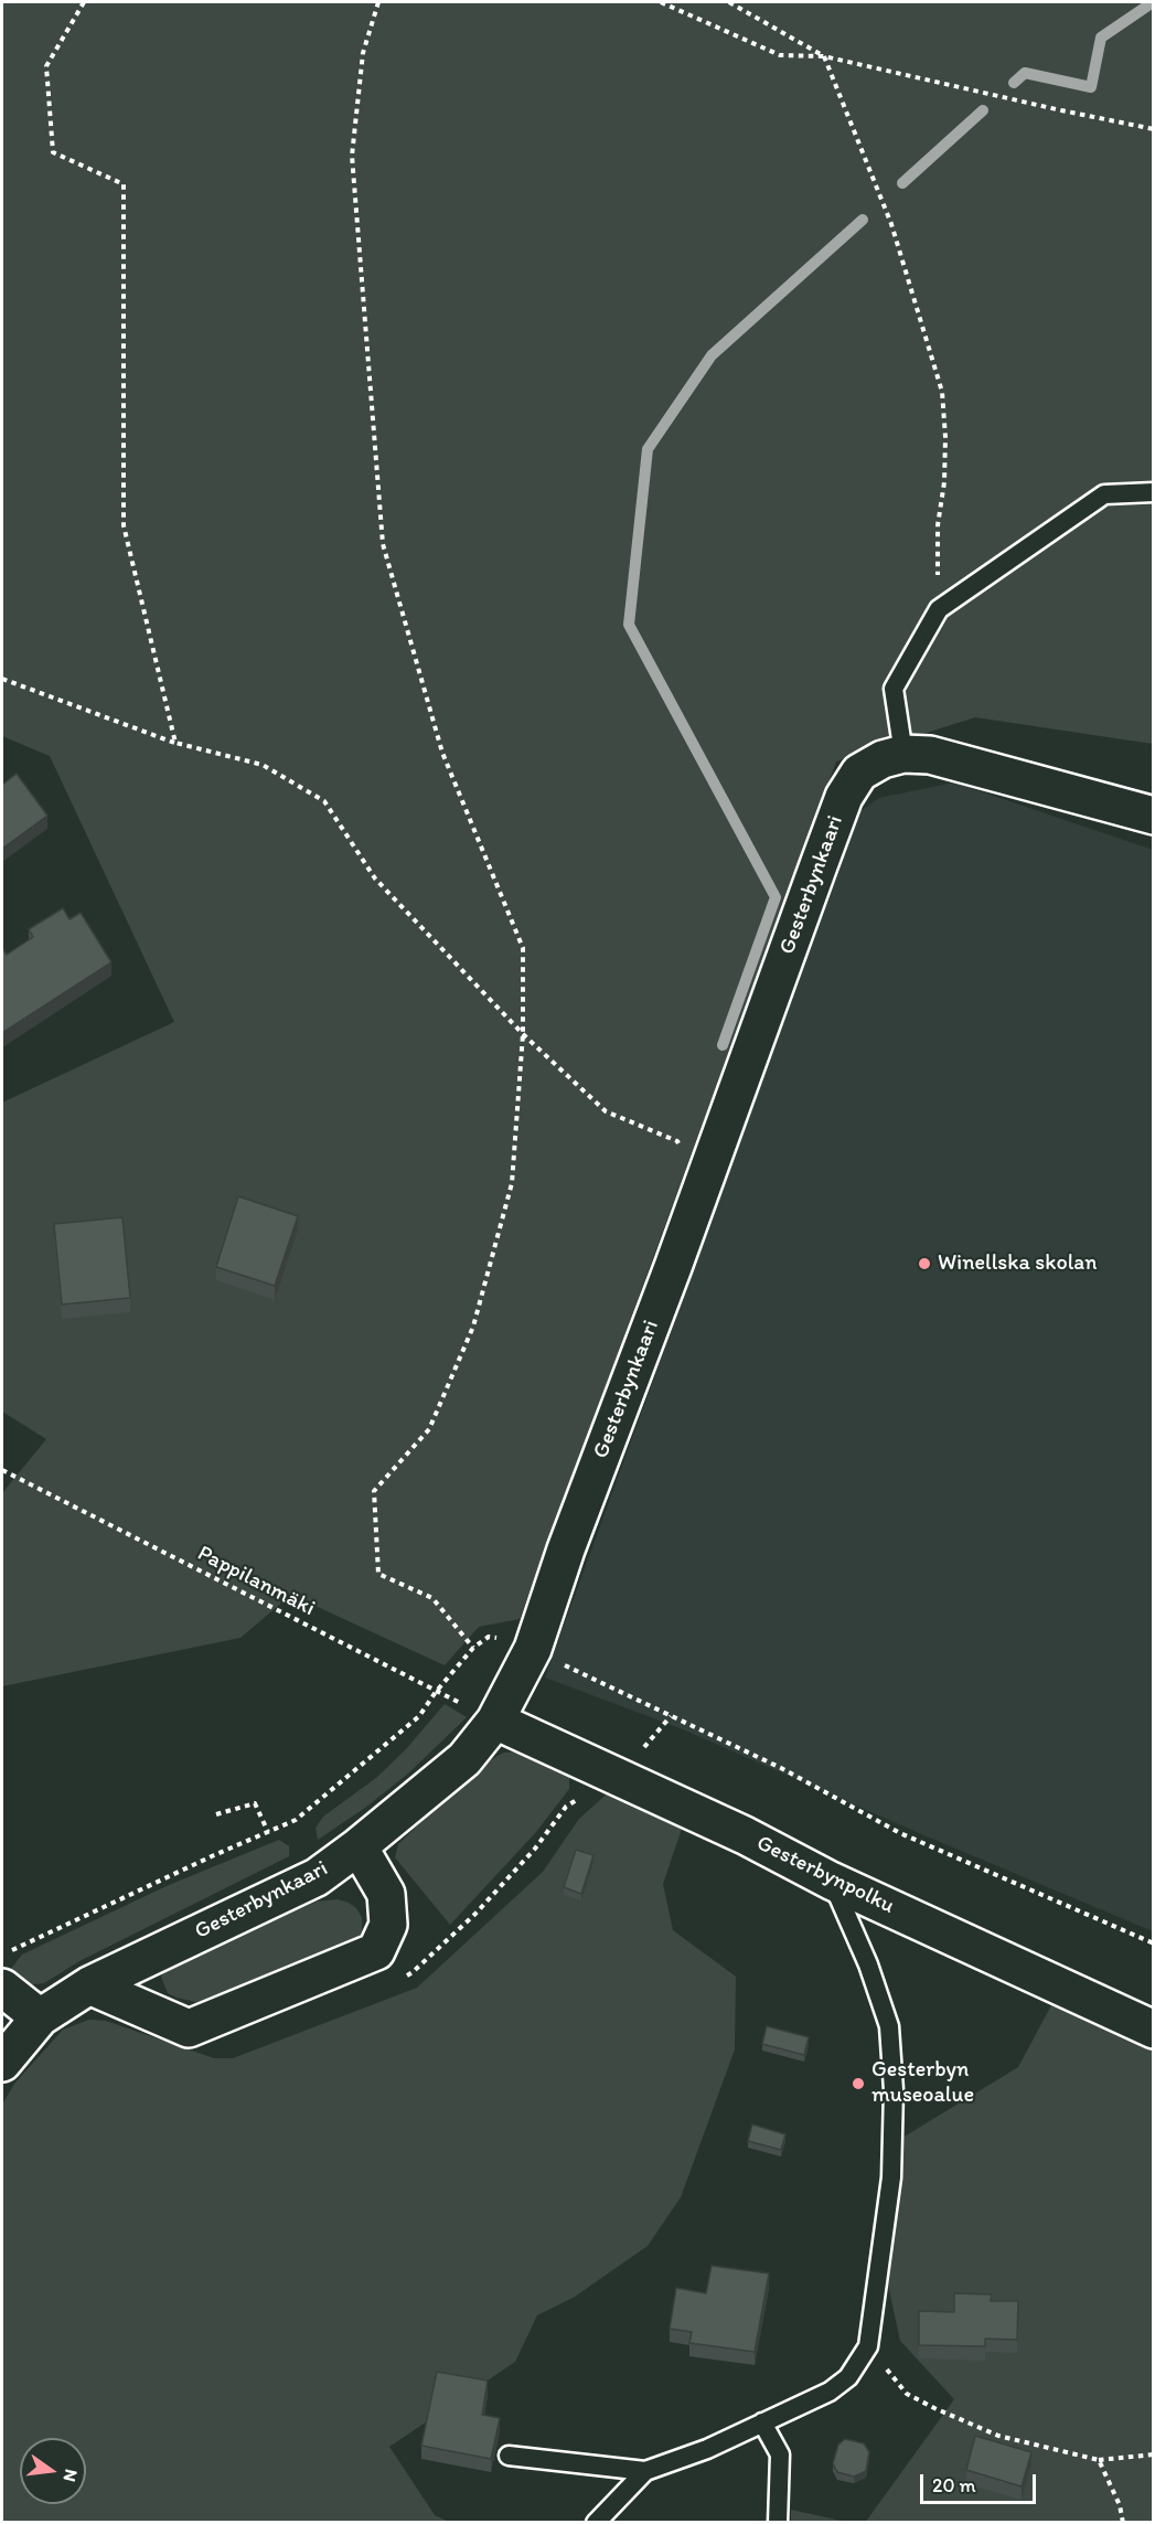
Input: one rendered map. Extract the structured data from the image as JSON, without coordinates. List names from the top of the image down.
{
  "streets": {
    "street": ["Gesterbynkaari", "Gesterbynpolku"],
    "path": ["Pappilanmäki"]
  },
  "crossings": [
    ["Gesterbynkaari", "Pappilanmäki"],
    ["Gesterbynkaari", "Gesterbynpolku"],
    ["Pappilanmäki", "Gesterbynpolku"]
  ],
  "places": ["Winellska skolan", "Gesterbyn museoalue"],
  "scale_bar": "20 m",
  "north": "right"
}
